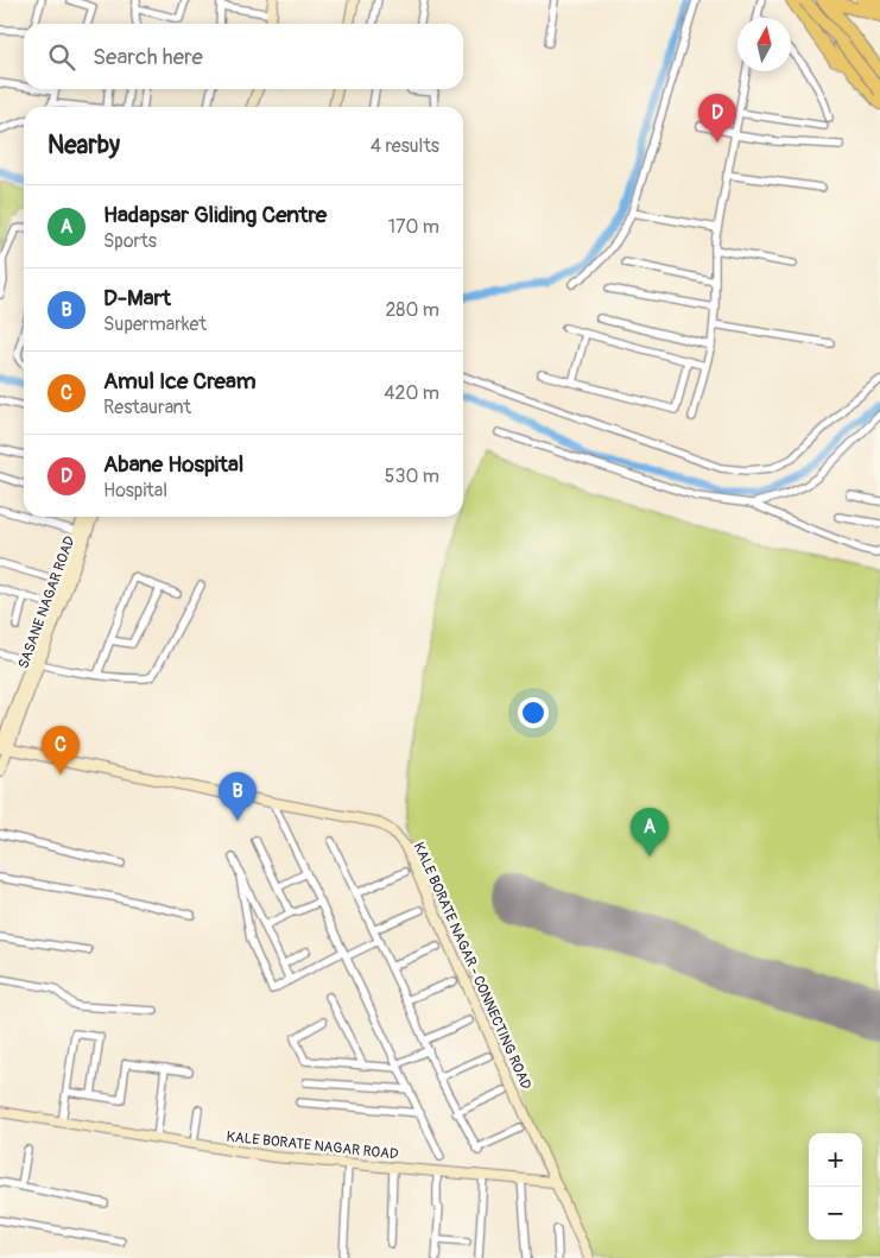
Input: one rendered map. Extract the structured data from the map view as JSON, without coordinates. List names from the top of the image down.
{
  "streets": {
    "street": ["SASANE NAGAR ROAD", "KALE BORATE NAGAR - CONNECTING ROAD", "KALE BORATE NAGAR ROAD"]
  },
  "crossings": [
    ["SASANE NAGAR ROAD", "KALE BORATE NAGAR - CONNECTING ROAD"],
    ["KALE BORATE NAGAR - CONNECTING ROAD", "KALE BORATE NAGAR ROAD"]
  ],
  "north": "top",
  "page": {
    "search": "Search here",
    "pins": [
      "D",
      "C",
      "B",
      "A"
    ],
    "heading": ["Nearby", "4 results"],
    "list": [
      {
        "mark": "A",
        "name": "Hadapsar Gliding Centre",
        "note": "Sports",
        "value": "170 m"
      },
      {
        "mark": "B",
        "name": "D-Mart",
        "note": "Supermarket",
        "value": "280 m"
      },
      {
        "mark": "C",
        "name": "Amul Ice Cream",
        "note": "Restaurant",
        "value": "420 m"
      },
      {
        "mark": "D",
        "name": "Abane Hospital",
        "note": "Hospital",
        "value": "530 m"
      }
    ],
    "map_buttons": ["+", "−"]
  }
}
